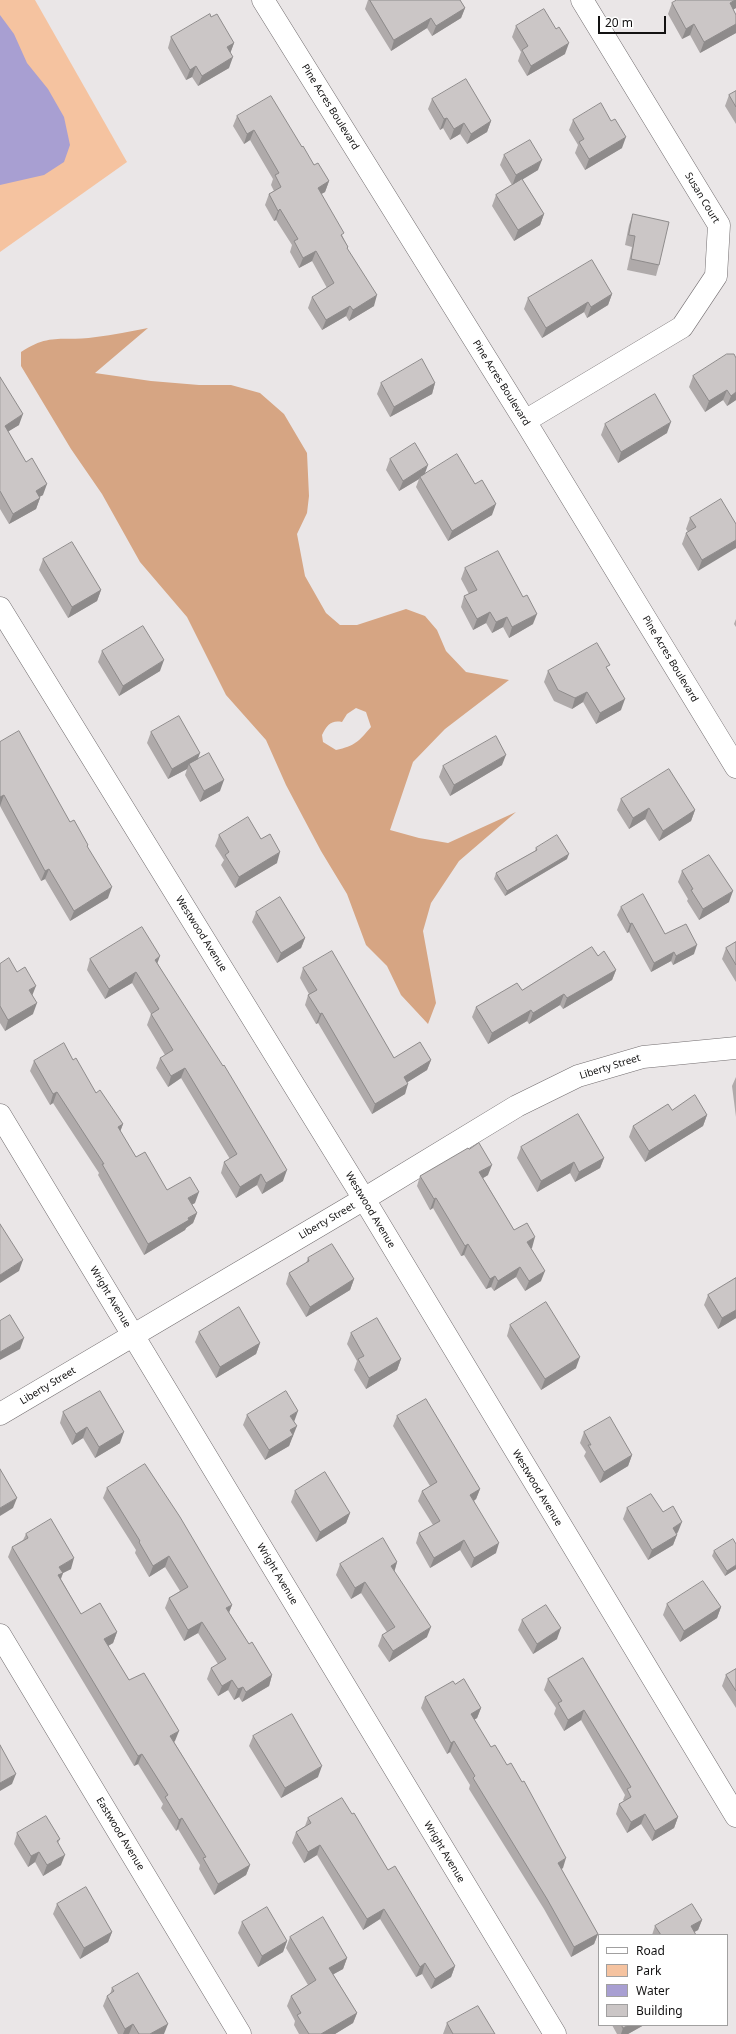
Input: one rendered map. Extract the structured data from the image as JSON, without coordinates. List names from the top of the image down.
{
  "streets": {
    "street": [
      "Pine Acres Boulevard",
      "Susan Court",
      "Westwood Avenue",
      "Liberty Street",
      "Wright Avenue",
      "Eastwood Avenue"
    ]
  },
  "crossings": [
    ["Pine Acres Boulevard", "Susan Court"],
    ["Westwood Avenue", "Liberty Street"],
    ["Liberty Street", "Wright Avenue"]
  ],
  "legend": [
    "Road",
    "Park",
    "Water",
    "Building"
  ],
  "scale_bar": "20 m"
}
